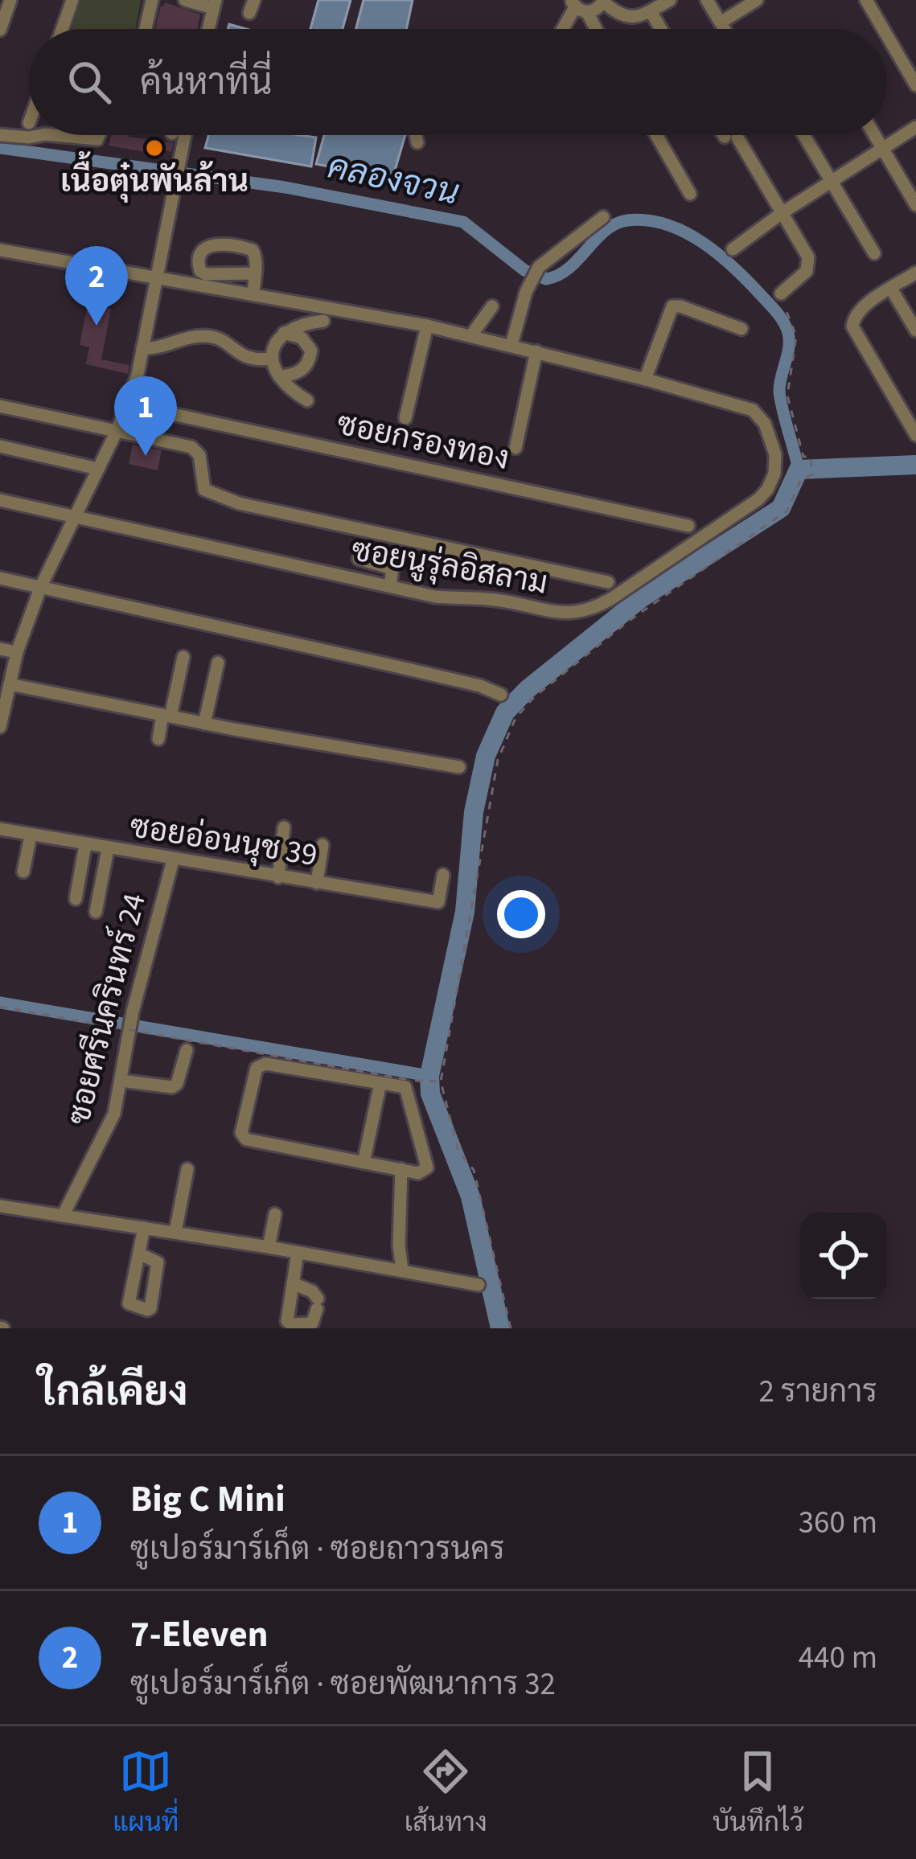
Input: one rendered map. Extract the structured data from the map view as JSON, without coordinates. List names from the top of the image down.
{
  "streets": {
    "street": [
      "ซอยกรองทอง",
      "ซอยนูรุ่ลอิสลาม",
      "ซอยอ่อนนุช 39",
      "ซอยศรีนครินทร์ 24"
    ]
  },
  "crossings": [
    ["ซอยอ่อนนุช 39", "ซอยศรีนครินทร์ 24"]
  ],
  "water": ["คลองจวน"],
  "places": ["เนื้อตุ๋นพันล้าน"],
  "page": {
    "search": "ค้นหาที่นี่",
    "pins": ["2", "1"],
    "heading": ["ใกล้เคียง", "2 รายการ"],
    "list": [
      {
        "mark": "1",
        "name": "Big C Mini",
        "note": "ซูเปอร์มาร์เก็ต · ซอยถาวรนคร",
        "value": "360 m"
      },
      {
        "mark": "2",
        "name": "7-Eleven",
        "note": "ซูเปอร์มาร์เก็ต · ซอยพัฒนาการ 32",
        "value": "440 m"
      }
    ],
    "nav": ["แผนที่", "เส้นทาง", "บันทึกไว้"]
  }
}
